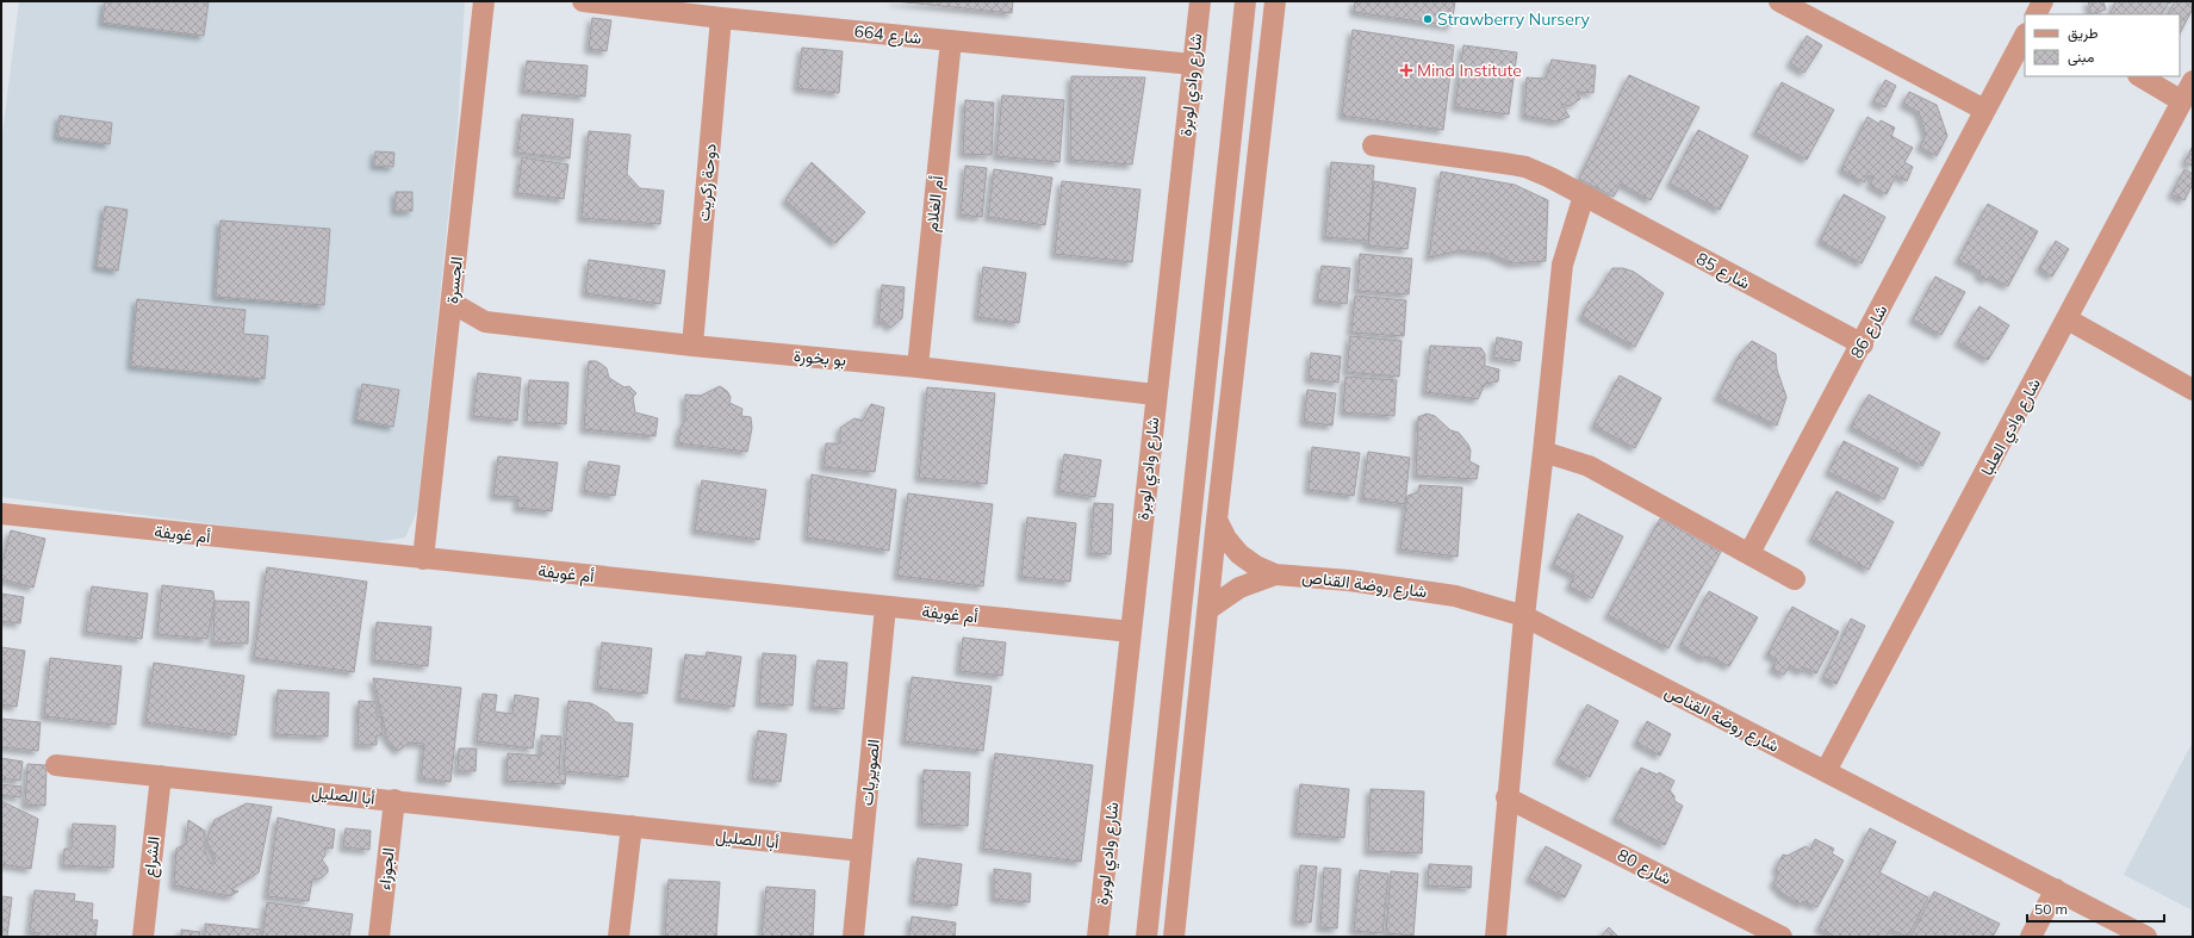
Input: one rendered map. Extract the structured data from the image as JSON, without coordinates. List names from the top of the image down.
{
  "streets": {
    "street": [
      "شارع 664",
      "شارع وادي لوبرة",
      "دوحة زكريت",
      "أم الغلام",
      "شارع 85",
      "الجسرة",
      "شارع 86",
      "بو بخورة",
      "شارع وادي العلبا",
      "أم غويفة",
      "شارع روضة القناص",
      "الصويريات",
      "أبا الصليل",
      "الشراع",
      "شارع 80",
      "الجوزاء"
    ]
  },
  "crossings": [
    ["شارع 664", "شارع وادي لوبرة"],
    ["شارع 664", "دوحة زكريت"],
    ["شارع 664", "أم الغلام"],
    ["شارع وادي لوبرة", "بو بخورة"],
    ["شارع وادي لوبرة", "أم غويفة"],
    ["دوحة زكريت", "بو بخورة"],
    ["أم الغلام", "بو بخورة"],
    ["شارع 85", "شارع 86"],
    ["الجسرة", "بو بخورة"],
    ["الجسرة", "أم غويفة"],
    ["شارع وادي العلبا", "شارع روضة القناص"],
    ["أم غويفة", "الصويريات"],
    ["الصويريات", "أبا الصليل"],
    ["أبا الصليل", "الشراع"],
    ["أبا الصليل", "الجوزاء"]
  ],
  "places": {
    "other": ["Strawberry Nursery"],
    "health": ["Mind Institute"]
  },
  "legend": ["طريق", "مبنى"],
  "scale_bar": "50 m"
}
